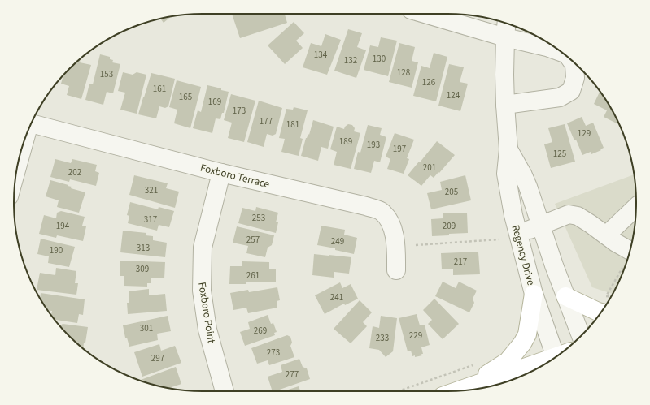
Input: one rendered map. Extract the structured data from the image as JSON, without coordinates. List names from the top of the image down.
{
  "streets": {
    "street": ["Foxboro Terrace", "Regency Drive", "Foxboro Point"]
  },
  "crossings": [
    ["Foxboro Terrace", "Foxboro Point"]
  ],
  "house_numbers": [
    "134",
    "130",
    "132",
    "128",
    "153",
    "126",
    "161",
    "124",
    "165",
    "169",
    "173",
    "177",
    "181",
    "129",
    "189",
    "193",
    "197",
    "125",
    "201",
    "202",
    "321",
    "205",
    "253",
    "317",
    "194",
    "209",
    "257",
    "249",
    "313",
    "190",
    "217",
    "309",
    "261",
    "241",
    "301",
    "269",
    "229",
    "233",
    "273",
    "297",
    "277"
  ]
}
